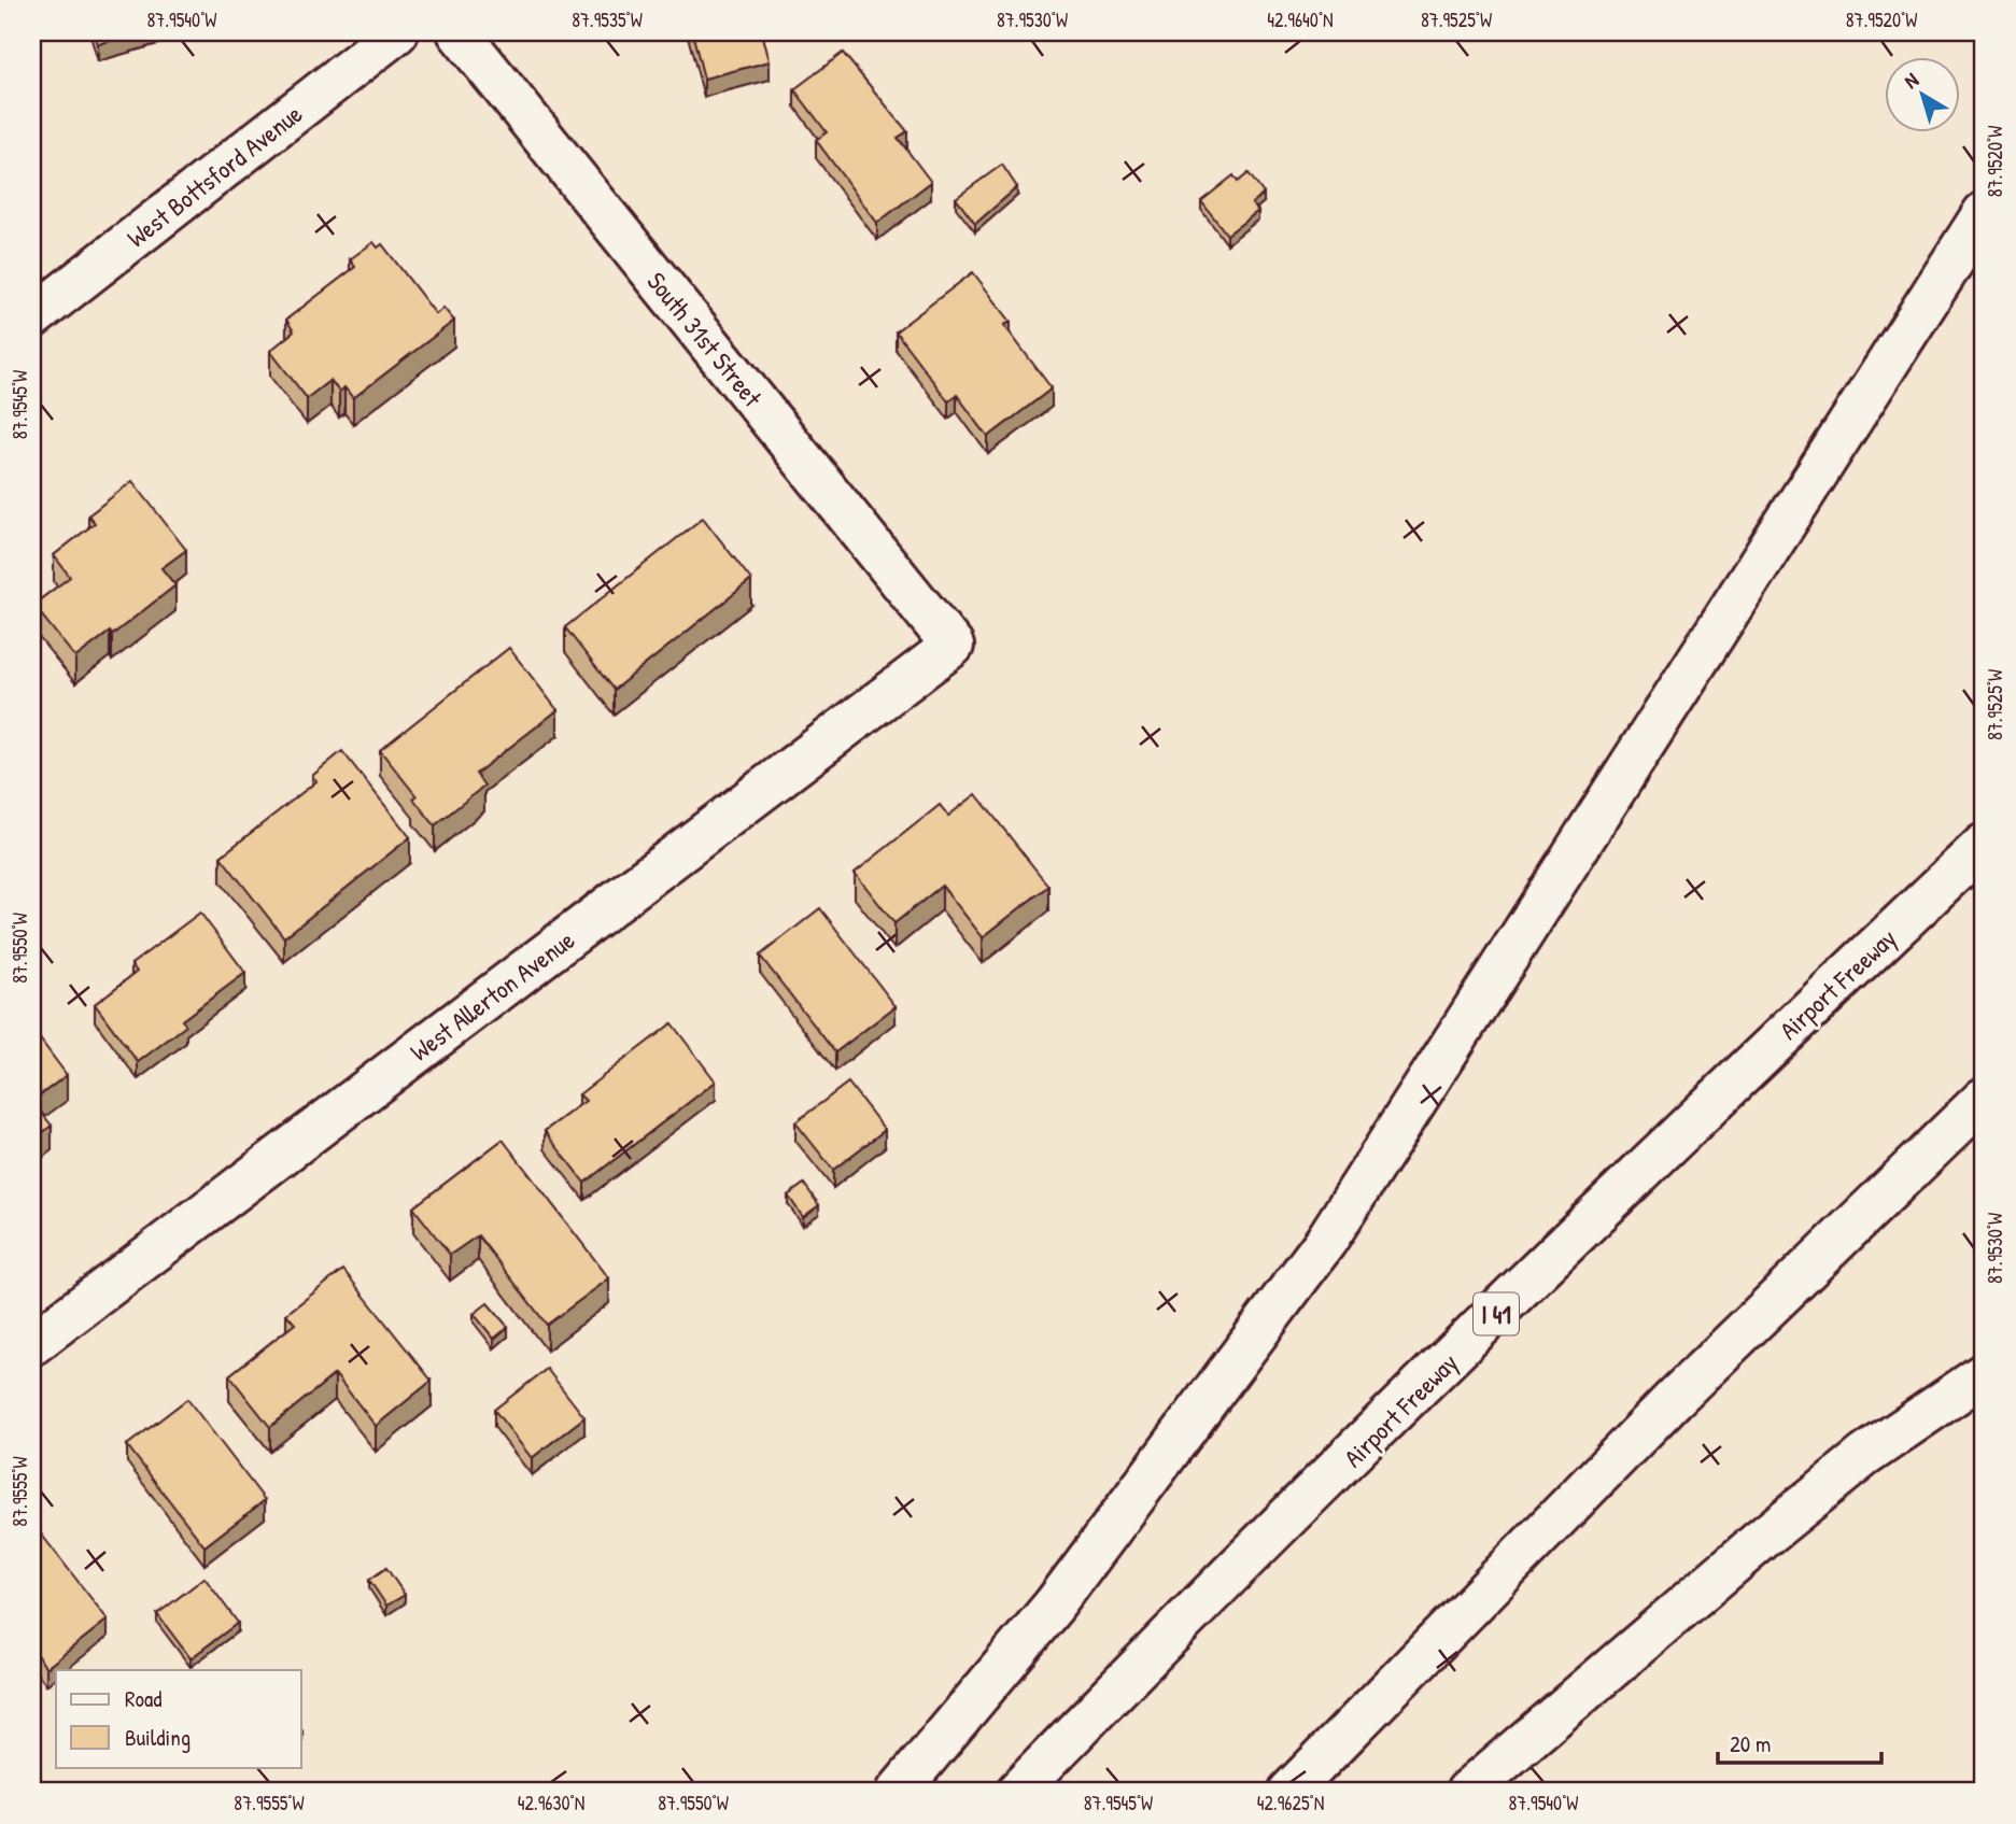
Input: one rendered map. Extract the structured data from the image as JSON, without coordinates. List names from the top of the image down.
{
  "streets": {
    "main road": [
      "West Bottsford Avenue",
      "South 31st Street",
      "Airport Freeway",
      "West Allerton Avenue",
      "I 41"
    ]
  },
  "crossings": [
    ["South 31st Street", "West Allerton Avenue"]
  ],
  "legend": ["Road", "Building"],
  "scale_bar": "20 m",
  "north": "top left",
  "coordinates": [
    "87.9540°W",
    "87.9535°W",
    "87.9530°W",
    "42.9640°N",
    "87.9525°W",
    "87.9520°W",
    "87.9545°W",
    "87.9550°W",
    "87.9555°W",
    "42.9630°N",
    "42.9625°N"
  ]
}
